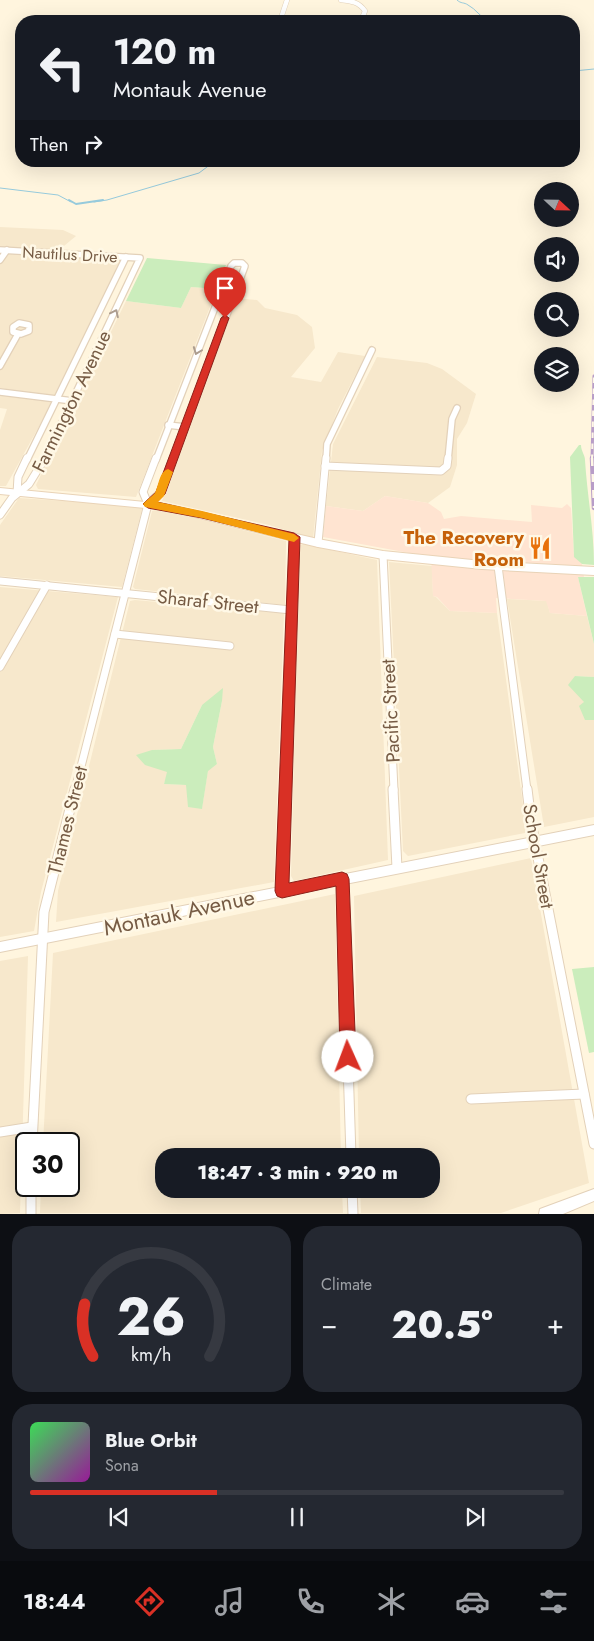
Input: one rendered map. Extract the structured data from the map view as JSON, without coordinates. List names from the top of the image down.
{
  "streets": {
    "street": [
      "Nautilus Drive",
      "Farmington Avenue",
      "Sharaf Street",
      "Pacific Street",
      "Thames Street",
      "School Street",
      "Montauk Avenue"
    ]
  },
  "crossings": [
    ["Nautilus Drive", "Farmington Avenue"],
    ["Sharaf Street", "Thames Street"],
    ["Pacific Street", "Montauk Avenue"],
    ["Thames Street", "Montauk Avenue"],
    ["School Street", "Montauk Avenue"]
  ],
  "places": {
    "restaurant": ["The Recovery Room"]
  },
  "north": "right",
  "page": {
    "turn": ["120 m", "Montauk Avenue"],
    "then": "Then",
    "limit": "30",
    "trip": "18:47 · 3 min · 920 m",
    "tile": "Climate",
    "heat": ["−", "20.5°", "+"],
    "song": ["Blue Orbit", "Sona"],
    "tabs": "18:44",
    "gauge": ["26", "km/h"]
  }
}
